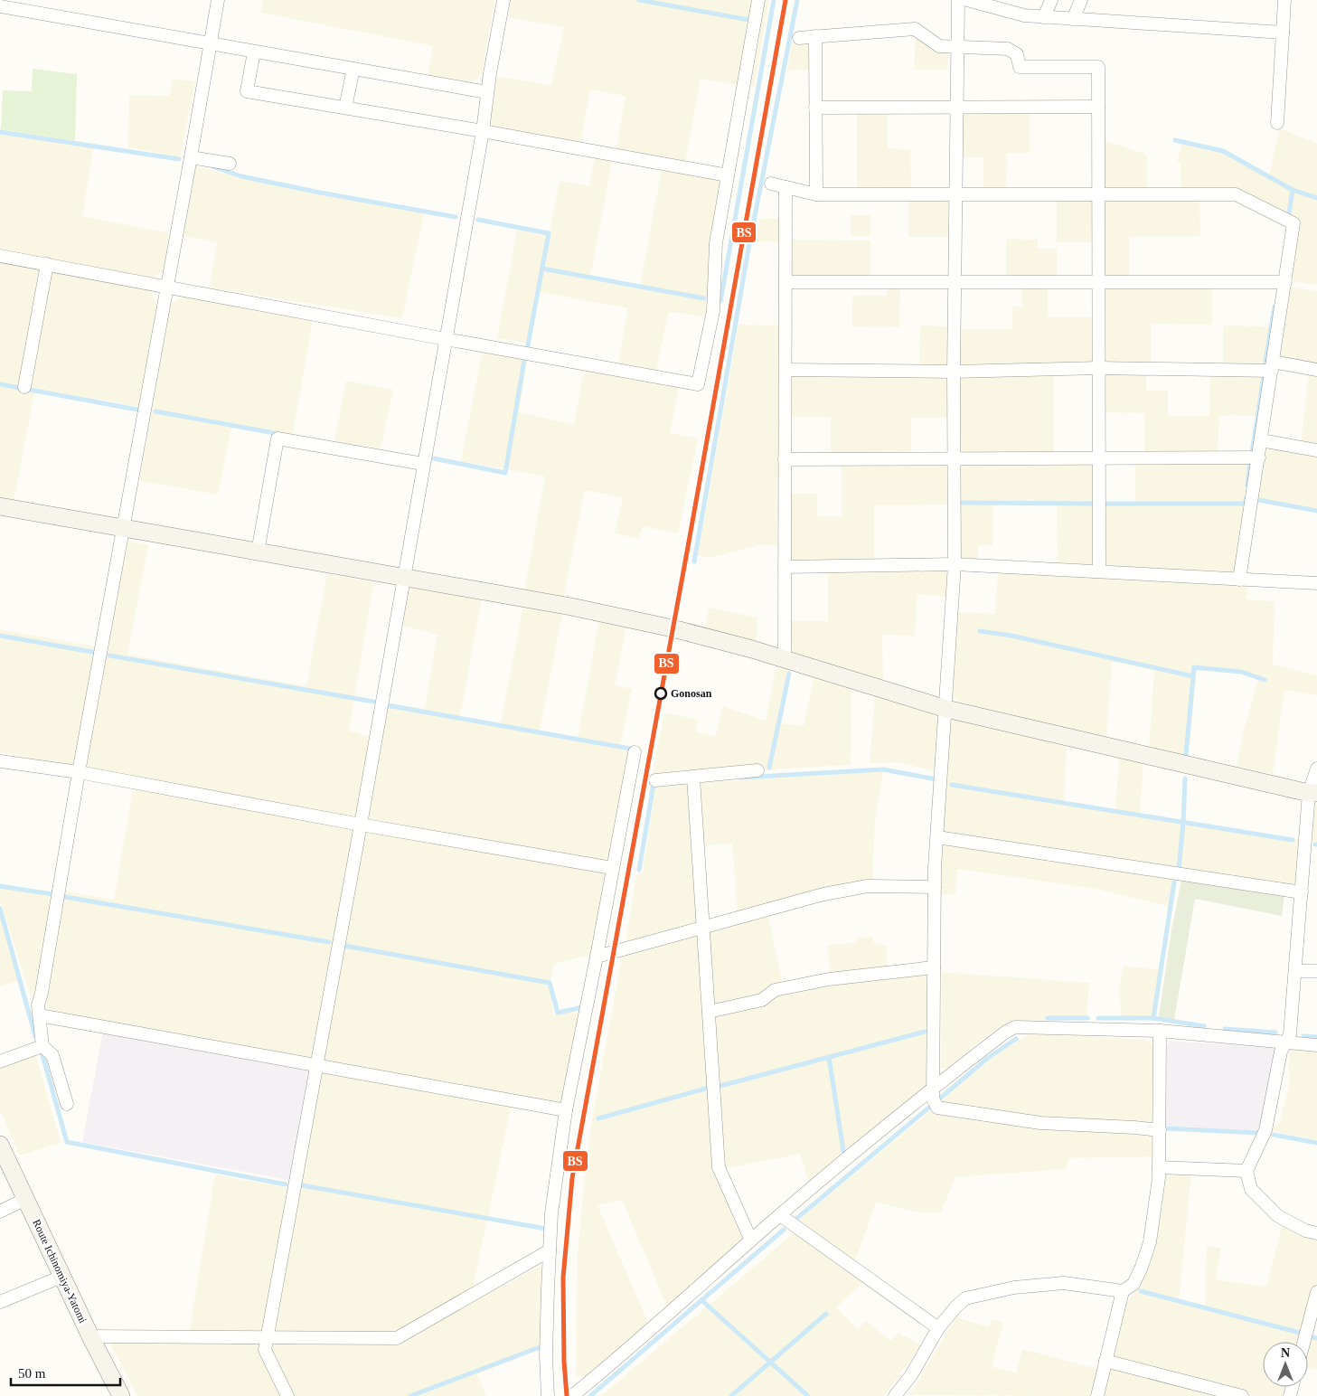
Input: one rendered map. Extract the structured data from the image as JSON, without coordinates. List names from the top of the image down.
{
  "streets": {
    "street": ["Route Ichinomiya-Yatomi"]
  },
  "places": ["Gonosan"],
  "lines": ["transit line BS"],
  "scale_bar": "50 m",
  "north": "top"
}
